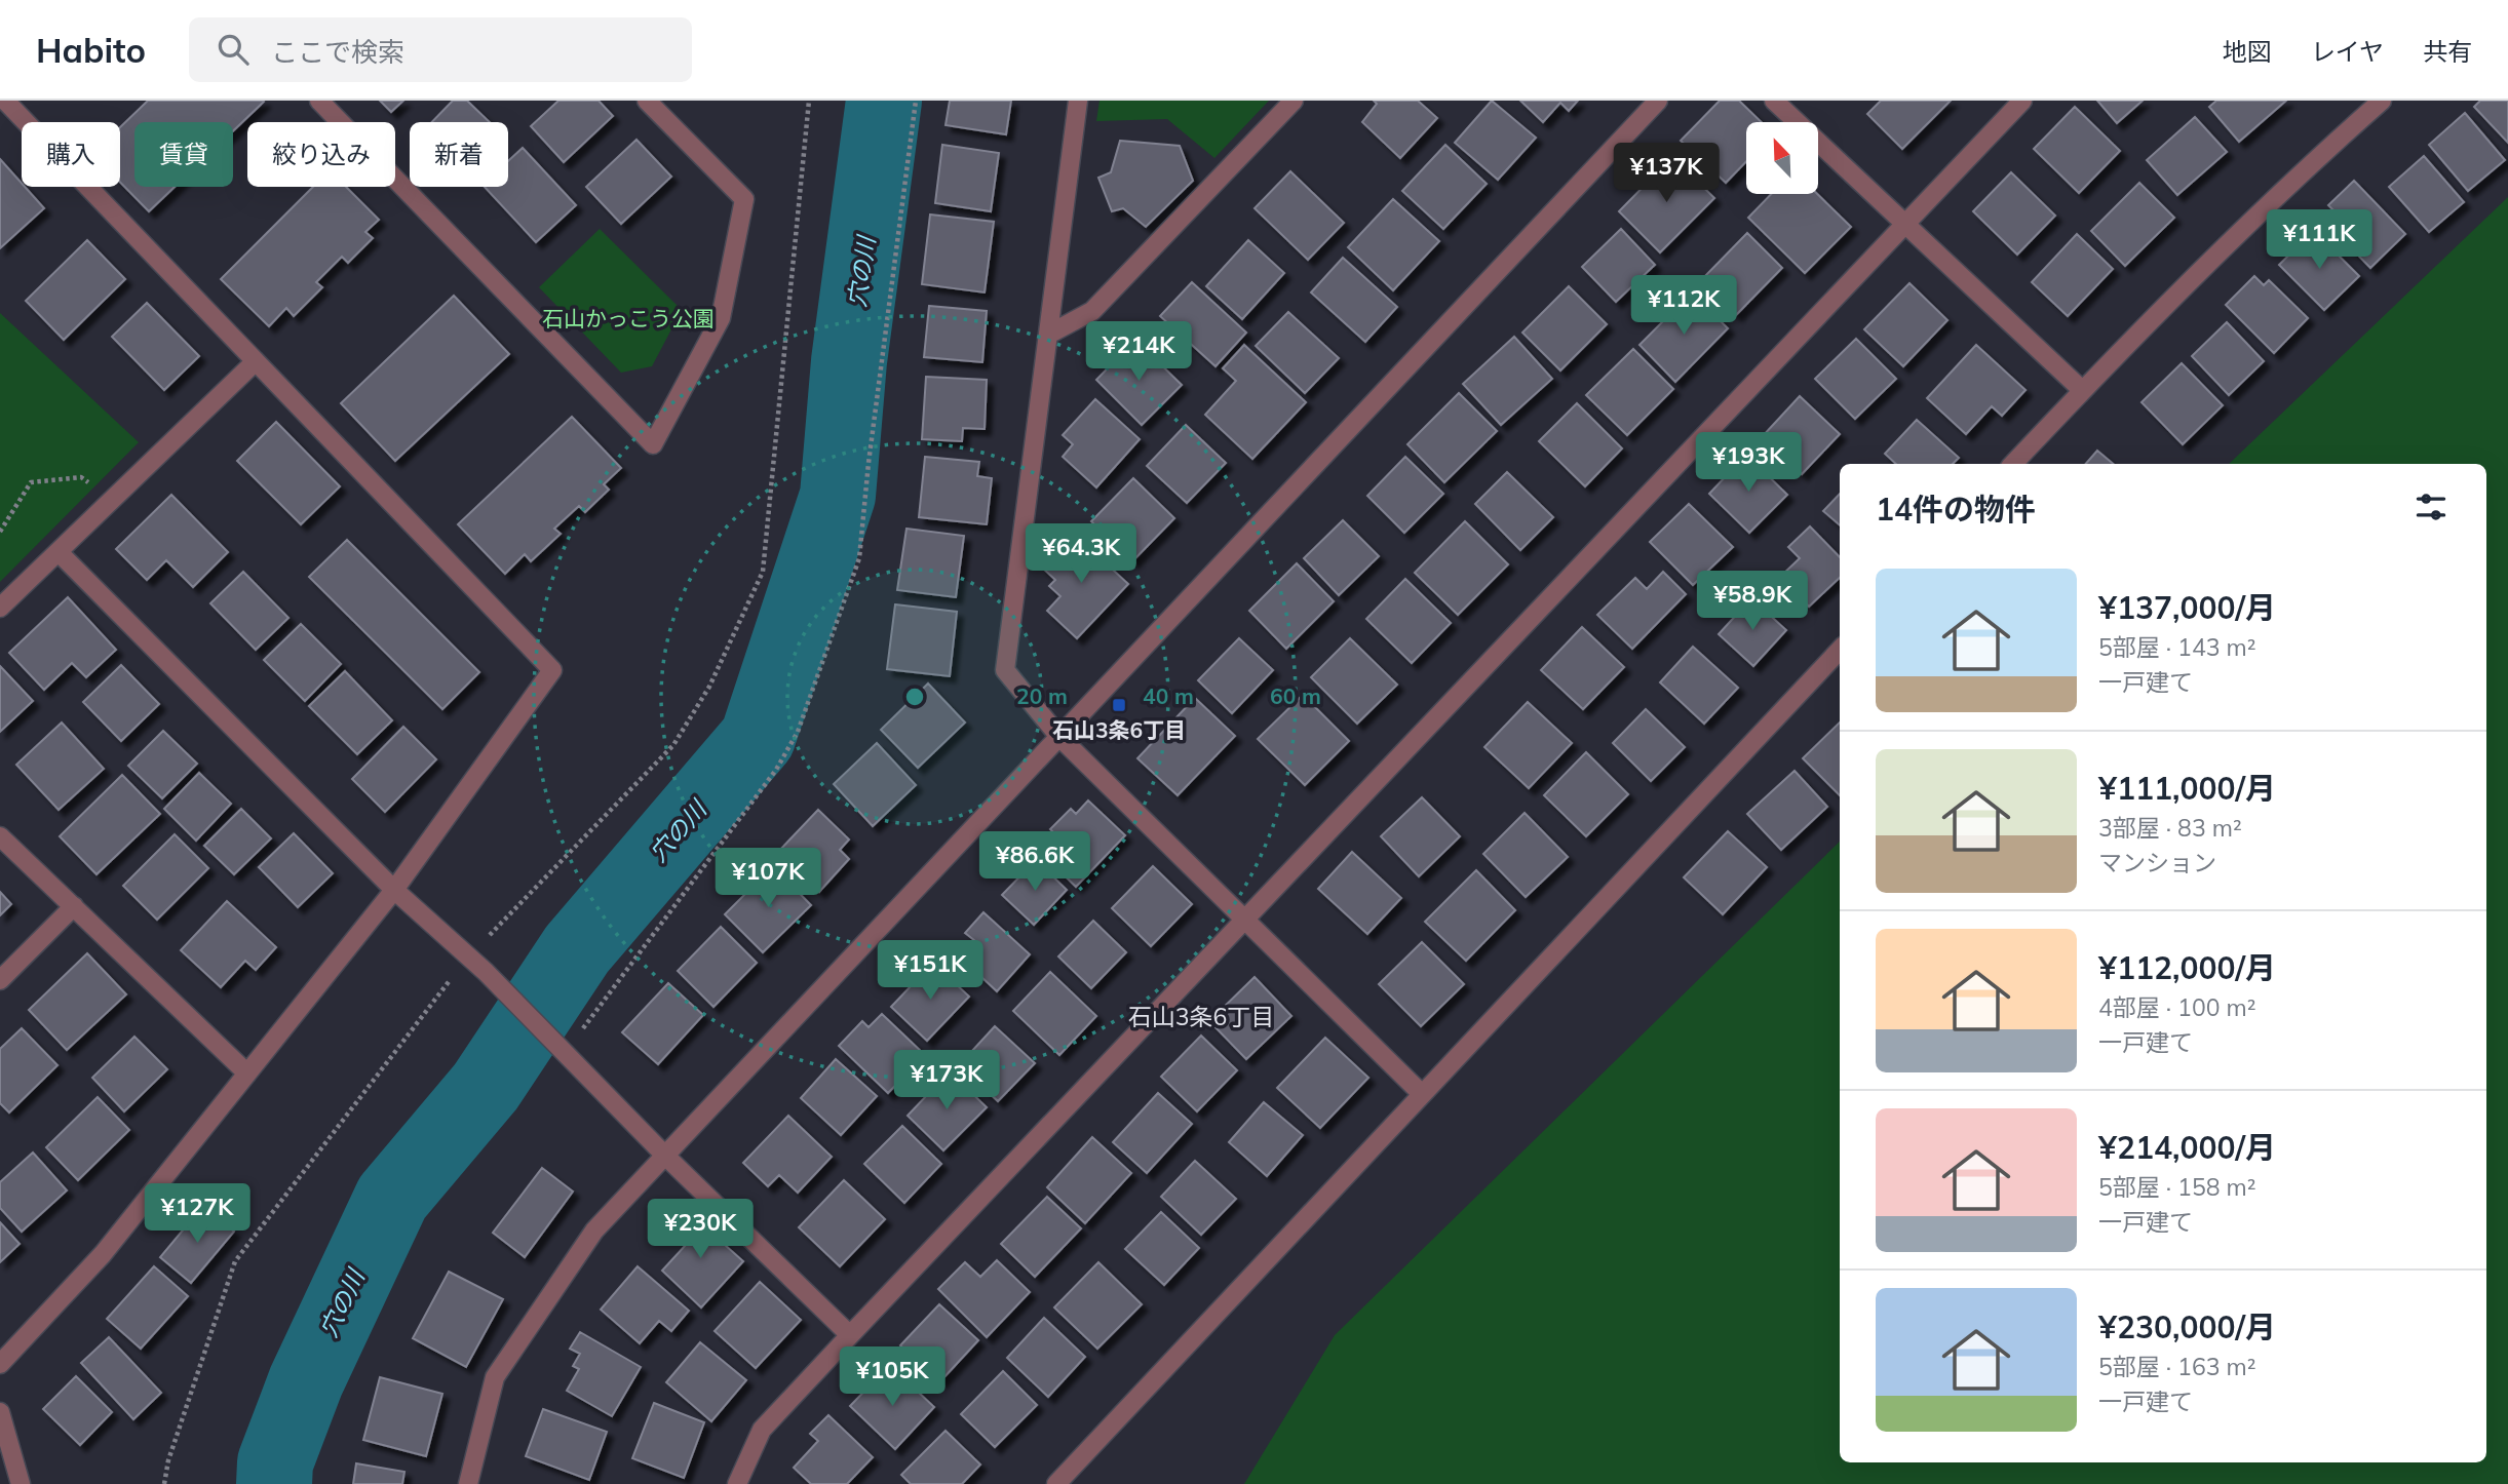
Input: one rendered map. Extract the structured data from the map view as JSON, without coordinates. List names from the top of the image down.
{
  "districts": ["石山3条6丁目"],
  "water": ["穴の川"],
  "parks": ["石山かっこう公園"],
  "places": {
    "transit": ["石山3条6丁目"]
  },
  "north": "top left",
  "page": {
    "header": "Habito",
    "search": "ここで検索",
    "nav": ["地図", "レイヤ", "共有"],
    "chip": [
      "購入",
      "賃貸",
      "絞り込み",
      "新着"
    ],
    "price": [
      "¥137K",
      "¥111K",
      "¥112K",
      "¥214K",
      "¥193K",
      "¥64.3K",
      "¥58.9K",
      "¥86.6K",
      "¥107K",
      "¥151K",
      "¥173K",
      "¥127K",
      "¥230K",
      "¥105K"
    ],
    "heading": "14件の物件",
    "list": [
      {
        "name": "¥137,000/月",
        "note": "5部屋 · 143 m² · 一戸建て"
      },
      {
        "name": "¥111,000/月",
        "note": "3部屋 · 83 m² · マンション"
      },
      {
        "name": "¥112,000/月",
        "note": "4部屋 · 100 m² · 一戸建て"
      },
      {
        "name": "¥214,000/月",
        "note": "5部屋 · 158 m² · 一戸建て"
      },
      {
        "name": "¥230,000/月",
        "note": "5部屋 · 163 m² · 一戸建て"
      }
    ]
  },
  "rings": ["20 m", "40 m", "60 m"]
}
